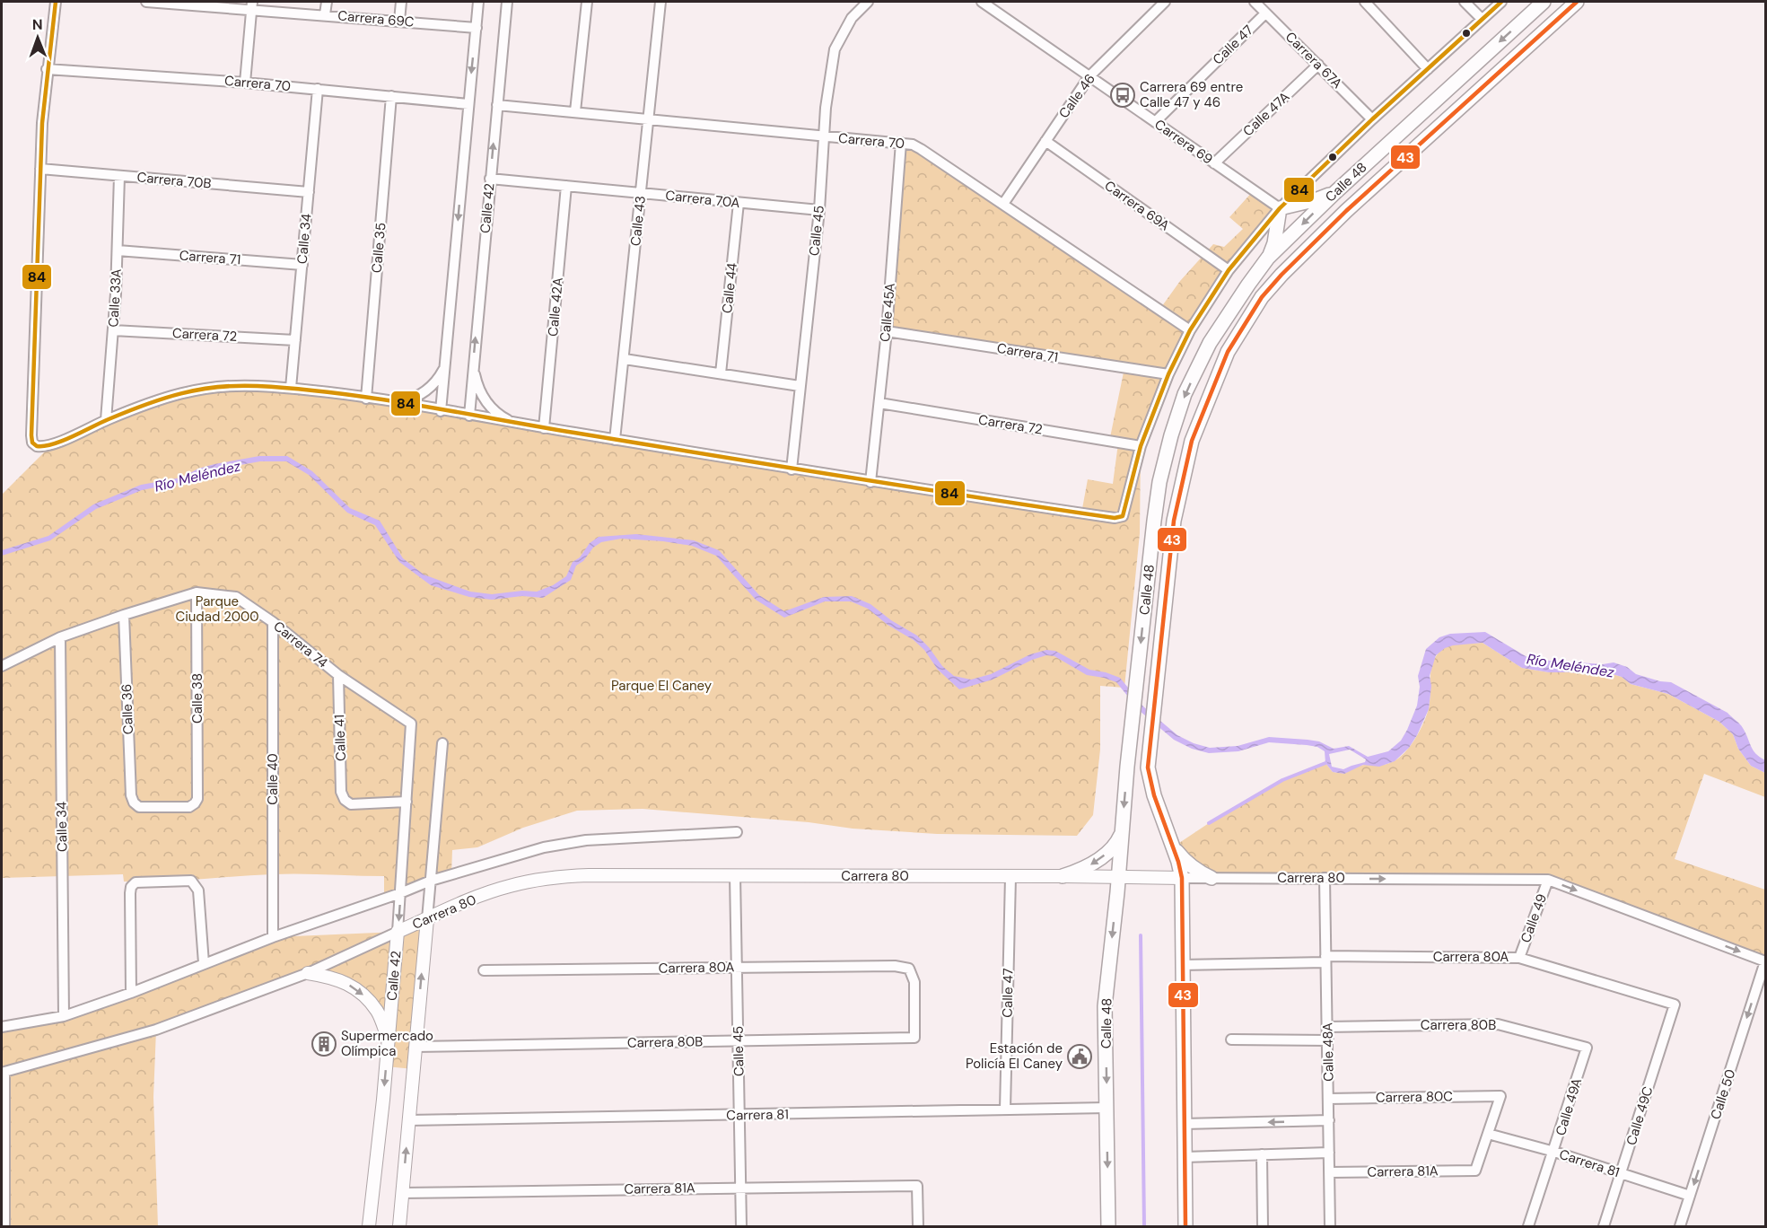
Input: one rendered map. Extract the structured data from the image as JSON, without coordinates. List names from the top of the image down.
{
  "streets": {
    "main road": ["Calle 48"],
    "street": [
      "Carrera 69C",
      "Calle 47",
      "Carrera 67A",
      "Carrera 70",
      "Calle 46",
      "Calle 47A",
      "Carrera 69",
      "Carrera 70B",
      "Carrera 70A",
      "Carrera 69A",
      "Calle 42",
      "Calle 43",
      "Calle 45",
      "Calle 34",
      "Calle 35",
      "Carrera 71",
      "Calle 44",
      "Calle 33A",
      "Calle 42A",
      "Calle 45A",
      "Carrera 72",
      "Carrera 74",
      "Calle 38",
      "Calle 36",
      "Calle 41",
      "Calle 40",
      "Carrera 80",
      "Calle 49",
      "Carrera 80A",
      "Carrera 80B",
      "Calle 48A",
      "Calle 50",
      "Carrera 80C",
      "Calle 49A",
      "Carrera 81",
      "Calle 49C",
      "Carrera 81A"
    ]
  },
  "crossings": [
    ["Carrera 69C", "Calle 42"],
    ["Calle 47", "Carrera 67A"],
    ["Calle 47", "Carrera 69"],
    ["Calle 47", "Carrera 80"],
    ["Calle 47", "Carrera 81"],
    ["Carrera 67A", "Calle 47A"],
    ["Carrera 67A", "Calle 48"],
    ["Carrera 70", "Calle 46"],
    ["Carrera 70", "Calle 48"],
    ["Carrera 70", "Calle 42"],
    ["Carrera 70", "Calle 43"],
    ["Carrera 70", "Calle 45"],
    ["Carrera 70", "Calle 34"],
    ["Carrera 70", "Calle 35"],
    ["Carrera 70", "Calle 45A"],
    ["Calle 46", "Carrera 69"],
    ["Calle 46", "Carrera 69A"],
    ["Calle 47A", "Carrera 69"],
    ["Carrera 69", "Calle 48"],
    ["Carrera 70B", "Calle 34"],
    ["Carrera 70B", "Calle 33A"],
    ["Calle 48", "Carrera 69A"],
    ["Calle 48", "Carrera 71"],
    ["Calle 48", "Calle 45A"],
    ["Calle 48", "Carrera 72"],
    ["Calle 48", "Carrera 80"],
    ["Calle 48", "Carrera 80A"],
    ["Calle 48", "Carrera 81"],
    ["Carrera 70A", "Calle 42"],
    ["Carrera 70A", "Calle 43"],
    ["Carrera 70A", "Calle 45"],
    ["Carrera 70A", "Calle 44"],
    ["Carrera 70A", "Calle 42A"],
    ["Calle 42", "Carrera 74"],
    ["Calle 42", "Calle 41"],
    ["Calle 42", "Carrera 80"],
    ["Calle 42", "Carrera 80B"],
    ["Calle 42", "Carrera 81"],
    ["Calle 42", "Carrera 81A"],
    ["Calle 45", "Carrera 80"],
    ["Calle 45", "Carrera 80A"],
    ["Calle 45", "Carrera 80B"],
    ["Calle 45", "Carrera 81"],
    ["Calle 45", "Carrera 81A"],
    ["Calle 34", "Carrera 71"],
    ["Calle 34", "Carrera 72"],
    ["Calle 34", "Carrera 74"],
    ["Carrera 71", "Calle 33A"],
    ["Carrera 71", "Calle 45A"],
    ["Calle 33A", "Carrera 72"],
    ["Calle 45A", "Carrera 72"],
    ["Carrera 74", "Calle 38"],
    ["Carrera 74", "Calle 36"],
    ["Carrera 74", "Calle 41"],
    ["Carrera 74", "Calle 40"],
    ["Calle 38", "Calle 36"],
    ["Carrera 80", "Calle 49"],
    ["Carrera 80", "Calle 48A"],
    ["Carrera 80", "Calle 50"],
    ["Calle 49", "Carrera 80A"],
    ["Carrera 80A", "Carrera 80B"],
    ["Carrera 80A", "Calle 48A"],
    ["Carrera 80A", "Calle 49C"],
    ["Carrera 80B", "Calle 48A"],
    ["Carrera 80B", "Calle 49A"],
    ["Calle 48A", "Carrera 80C"],
    ["Calle 48A", "Carrera 81A"],
    ["Calle 50", "Carrera 81"],
    ["Carrera 80C", "Carrera 81"],
    ["Carrera 80C", "Carrera 81A"],
    ["Calle 49A", "Carrera 81"],
    ["Carrera 81", "Calle 49C"],
    ["Carrera 81", "Carrera 81A"]
  ],
  "one_way": ["Calle 50"],
  "water": ["Río Meléndez"],
  "parks": ["Parque Ciudad 2000", "Parque El Caney"],
  "places": {
    "bus stop": ["Carrera 69 entre Calle 47 y 46"],
    "building": ["Supermercado Olímpica"],
    "public building": ["Estación de Policía El Caney"]
  },
  "lines": ["transit line 84", "transit line 43"],
  "north": "top"
}
